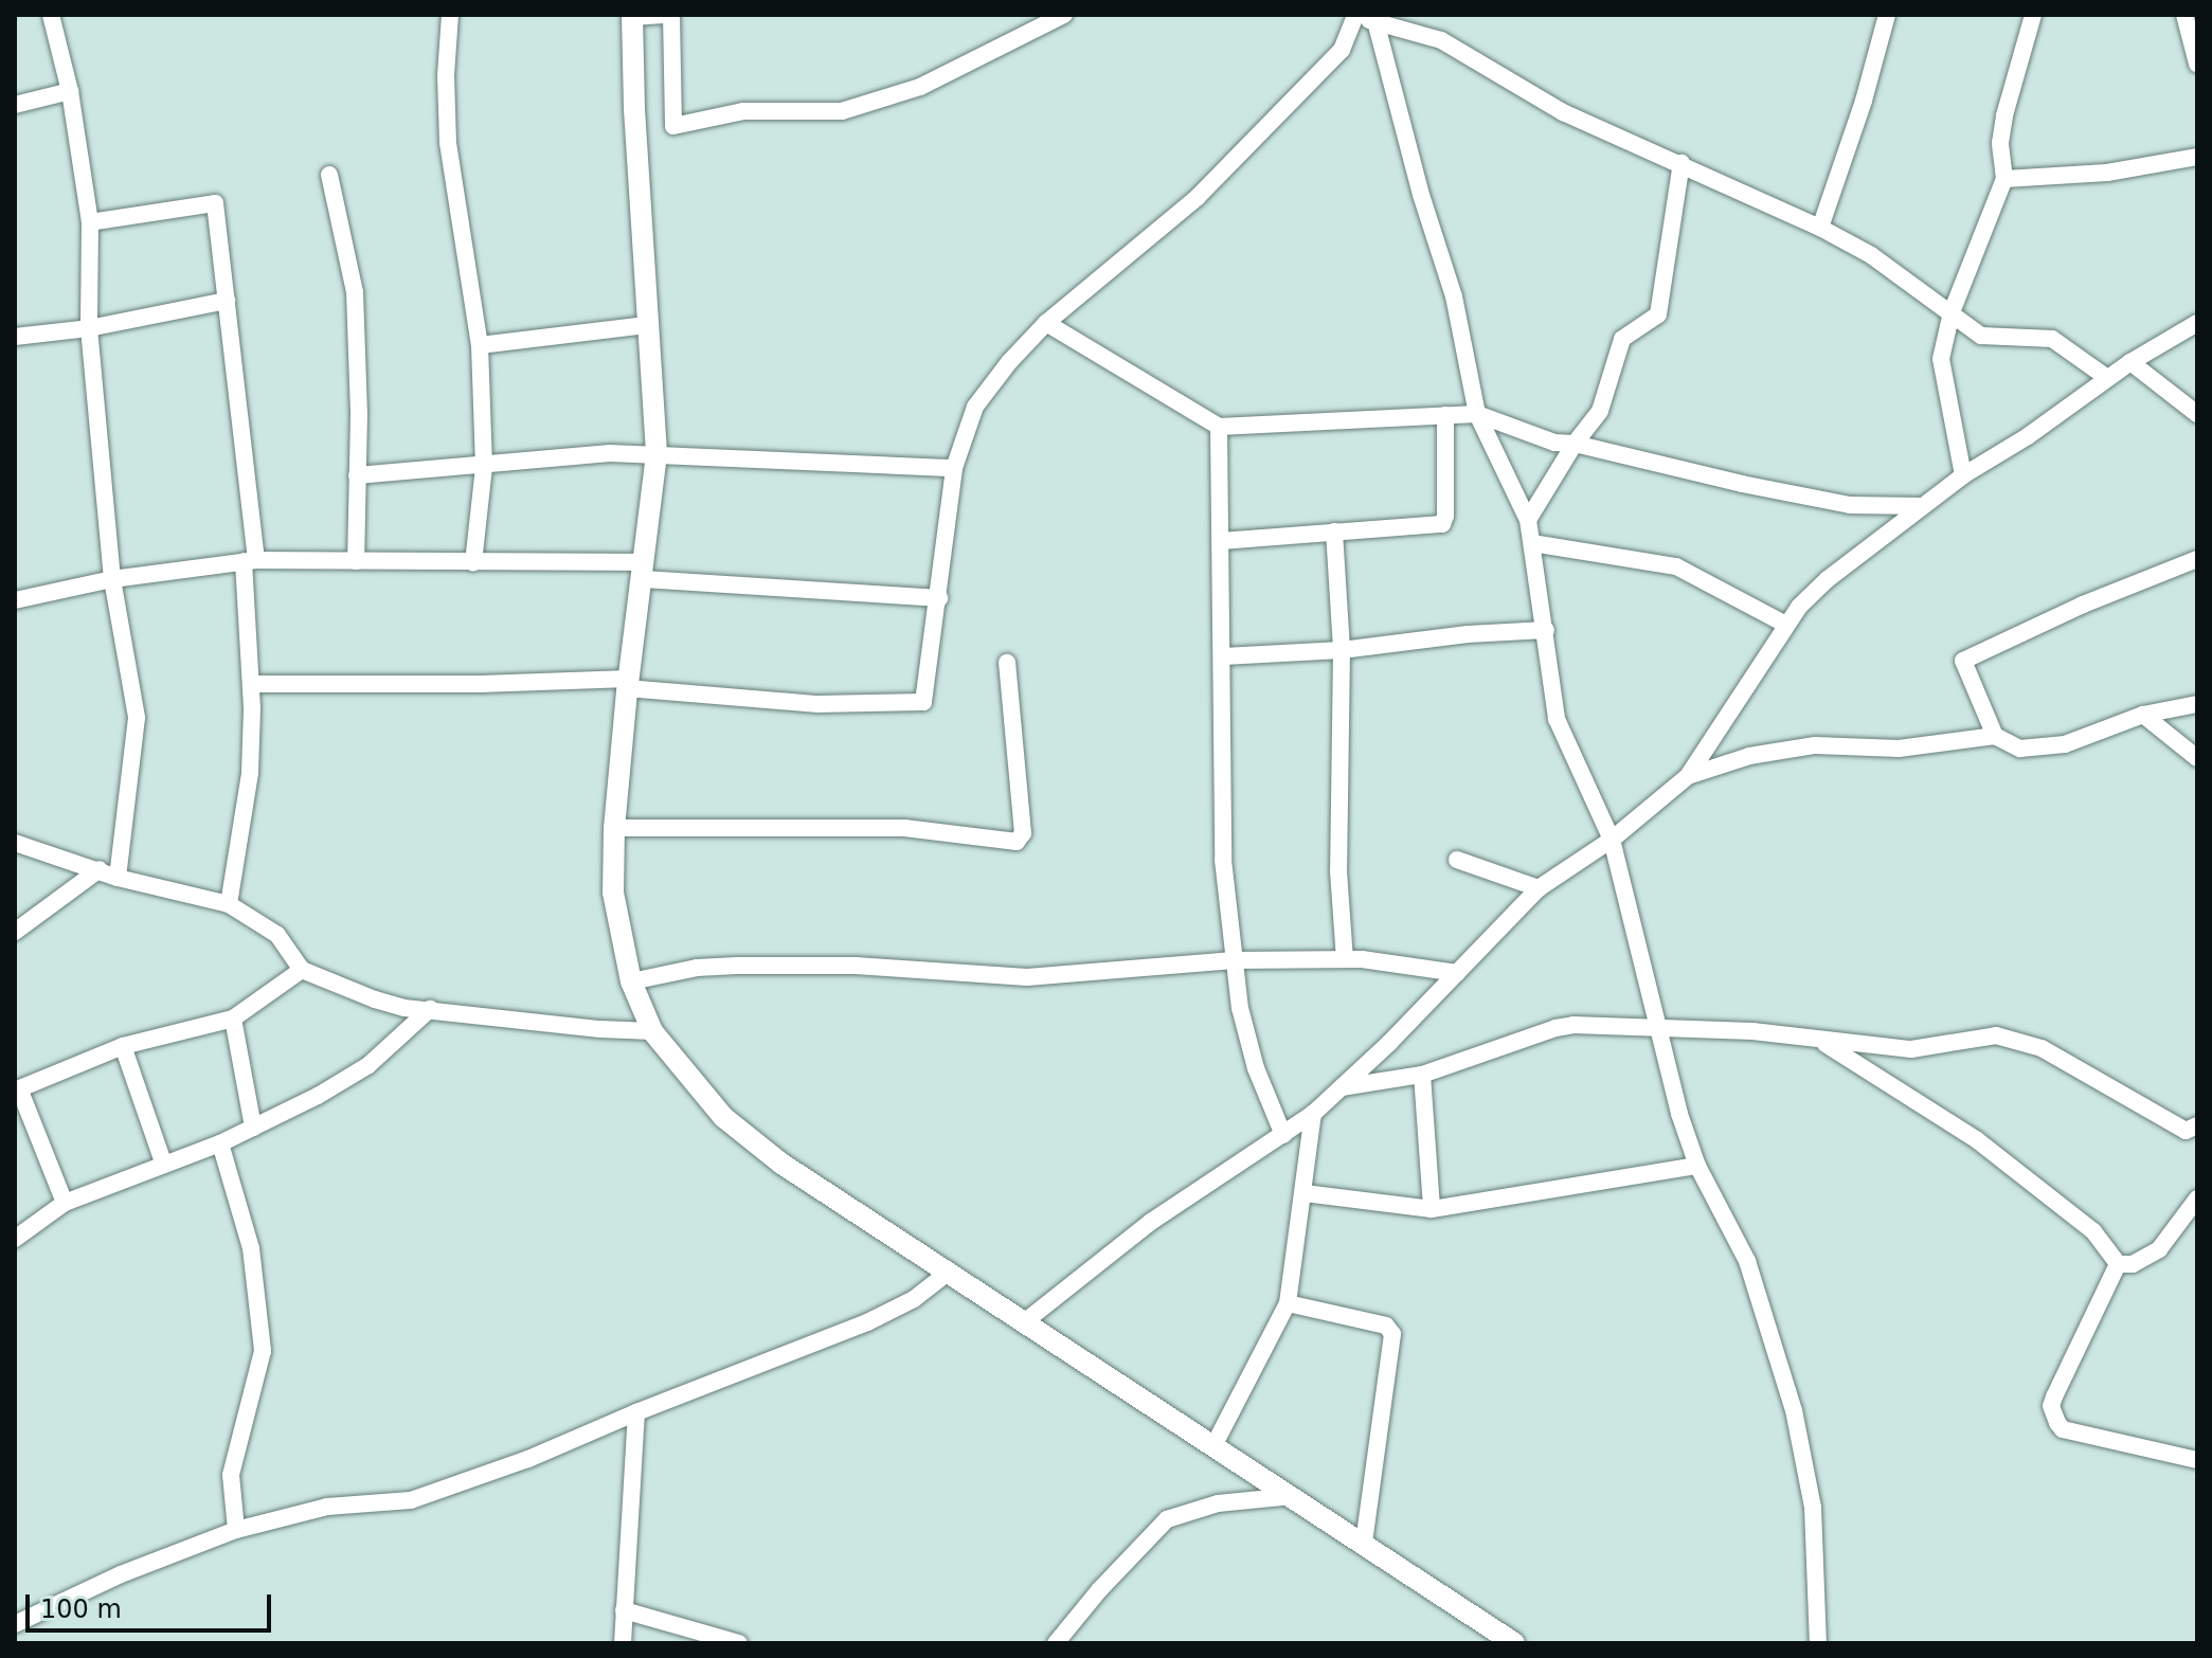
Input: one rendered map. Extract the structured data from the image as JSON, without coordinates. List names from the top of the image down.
{
  "scale_bar": "100 m"
}
